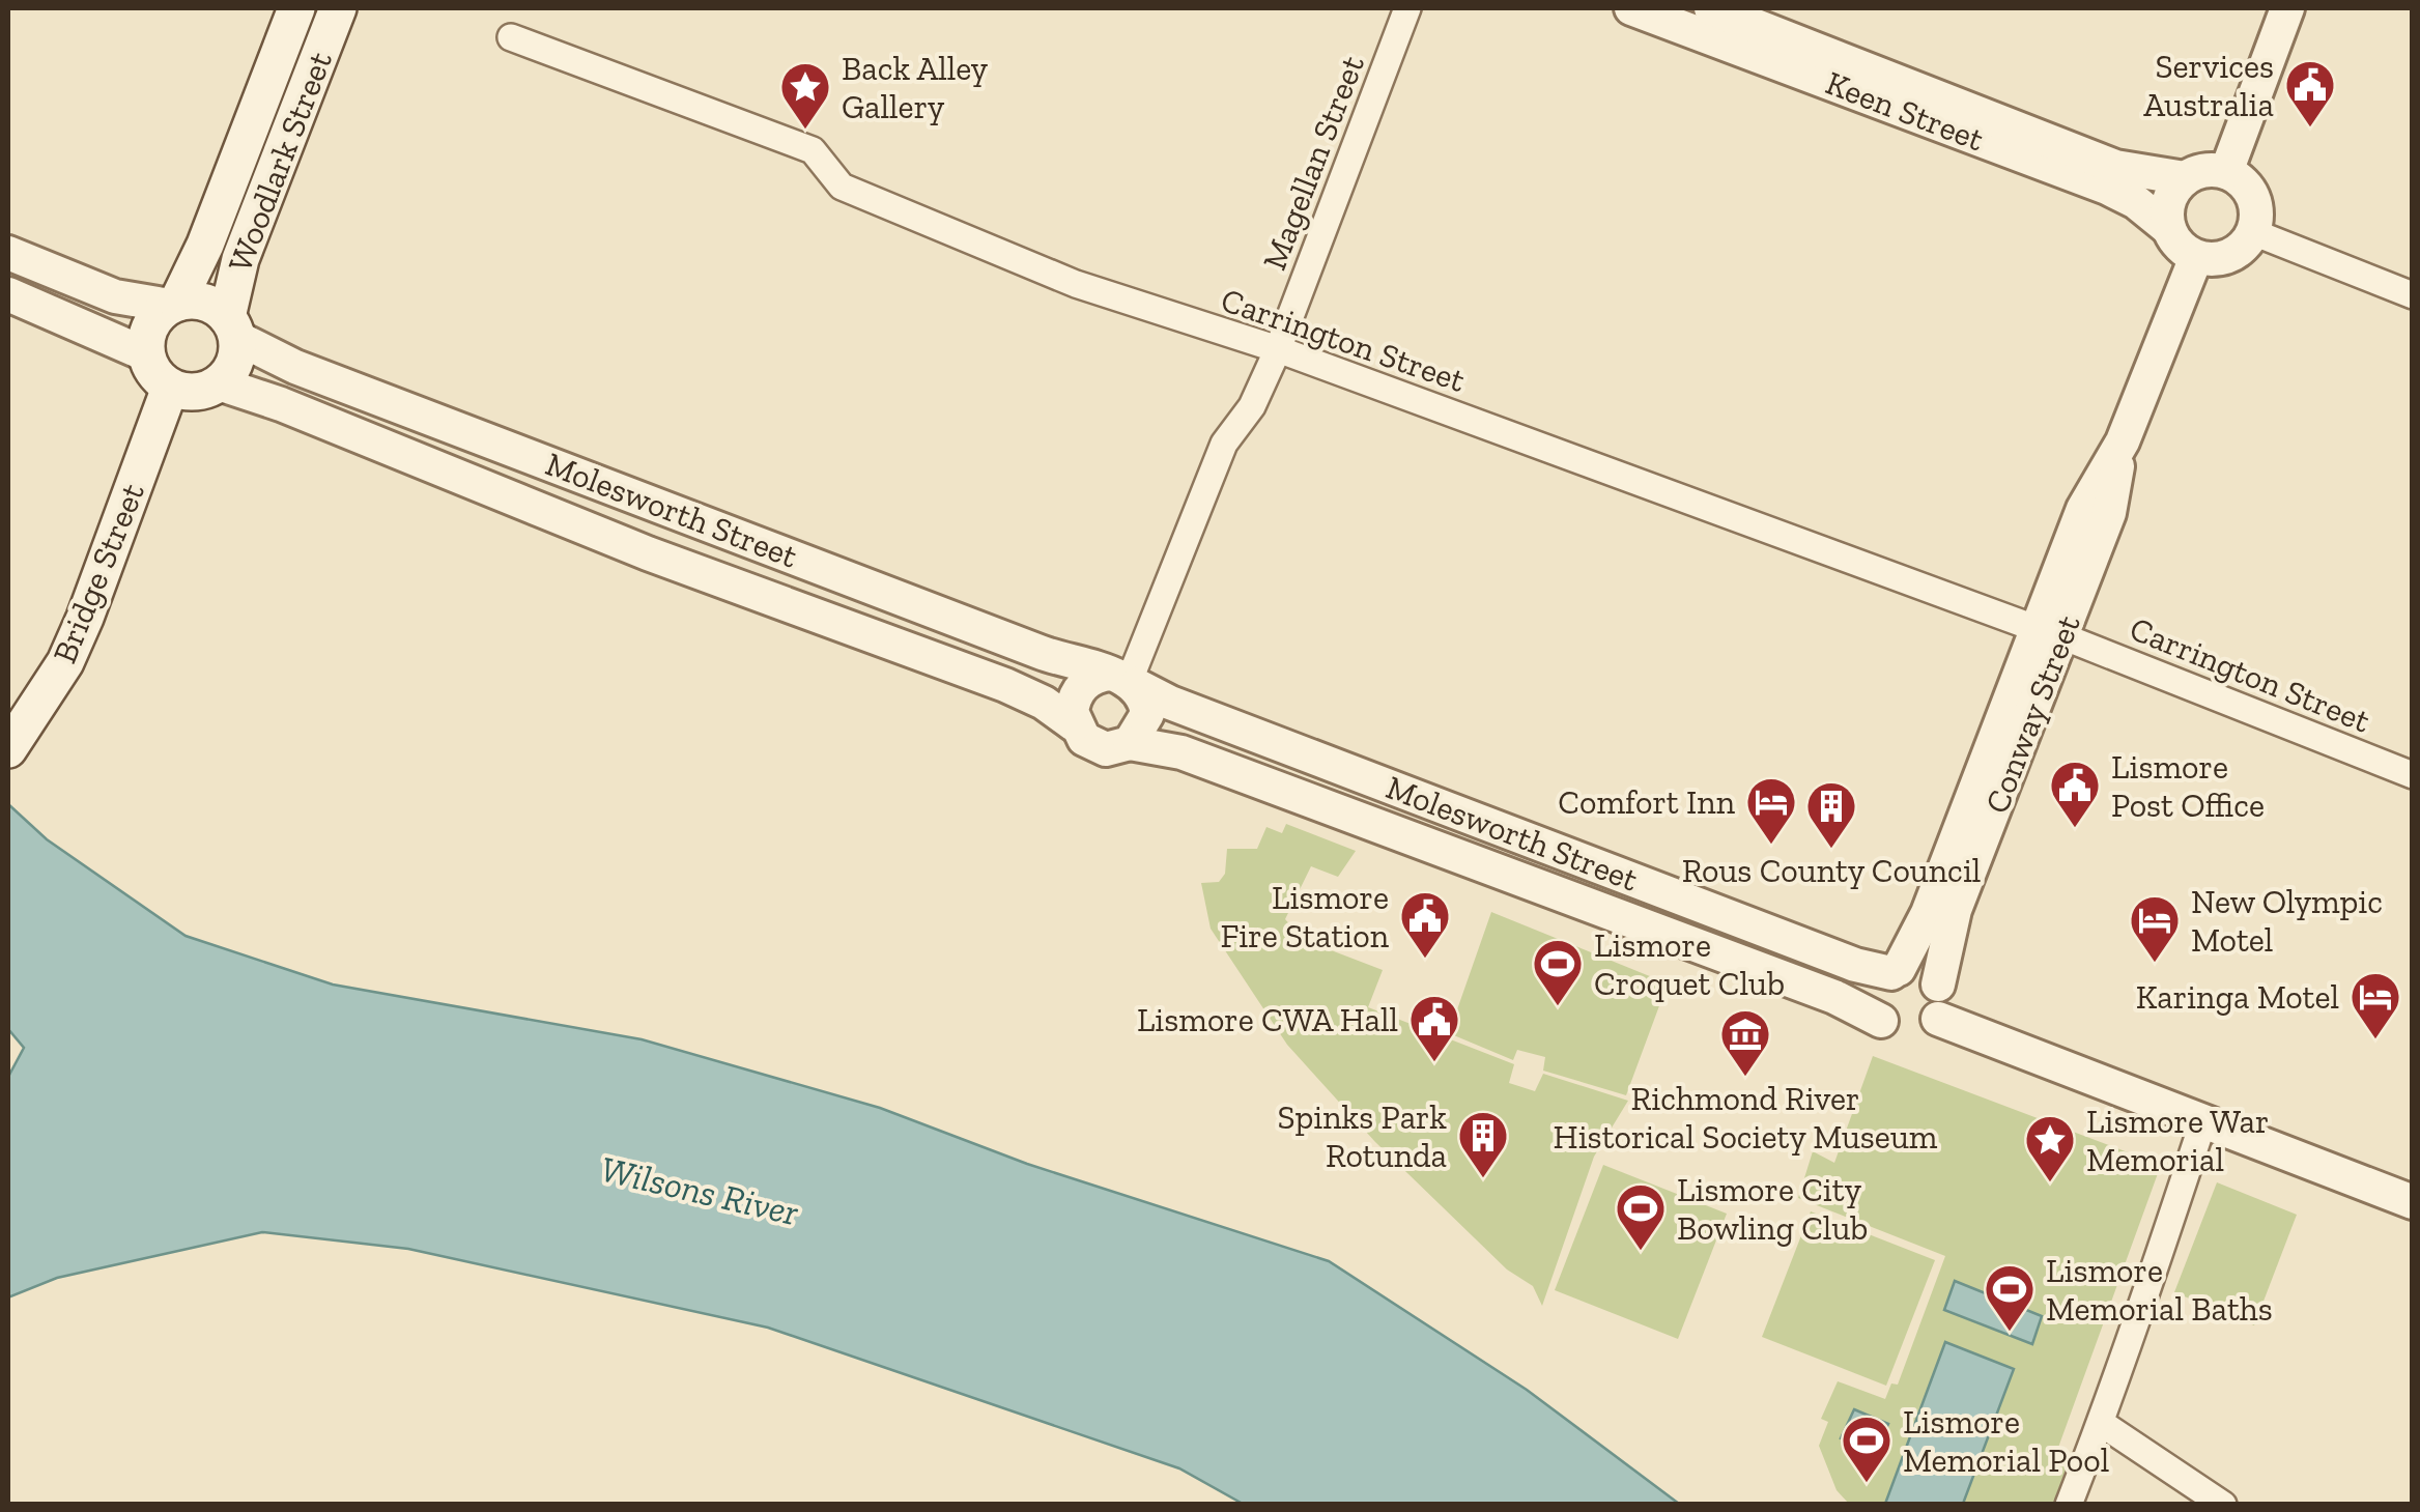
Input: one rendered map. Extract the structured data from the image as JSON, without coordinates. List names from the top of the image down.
{
  "streets": {
    "main road": ["Woodlark Street", "Bridge Street"],
    "street": [
      "Keen Street",
      "Magellan Street",
      "Carrington Street",
      "Molesworth Street",
      "Conway Street"
    ]
  },
  "crossings": [
    ["Keen Street", "Conway Street"],
    ["Woodlark Street", "Molesworth Street"],
    ["Woodlark Street", "Bridge Street"],
    ["Magellan Street", "Carrington Street"],
    ["Magellan Street", "Molesworth Street"],
    ["Carrington Street", "Conway Street"],
    ["Molesworth Street", "Bridge Street"],
    ["Molesworth Street", "Conway Street"]
  ],
  "water": ["Wilsons River"],
  "places": {
    "public building": [
      "Services Australia",
      "Lismore Post Office",
      "Lismore Fire Station",
      "Lismore CWA Hall"
    ],
    "place": ["Back Alley Gallery", "Lismore War Memorial"],
    "hotel": ["Comfort Inn", "New Olympic Motel", "Karinga Motel"],
    "building": ["Rous County Council", "Spinks Park Rotunda"],
    "sports": [
      "Lismore Croquet Club",
      "Lismore City Bowling Club",
      "Lismore Memorial Baths",
      "Lismore Memorial Pool"
    ],
    "museum": ["Richmond River Historical Society Museum"]
  }
}
